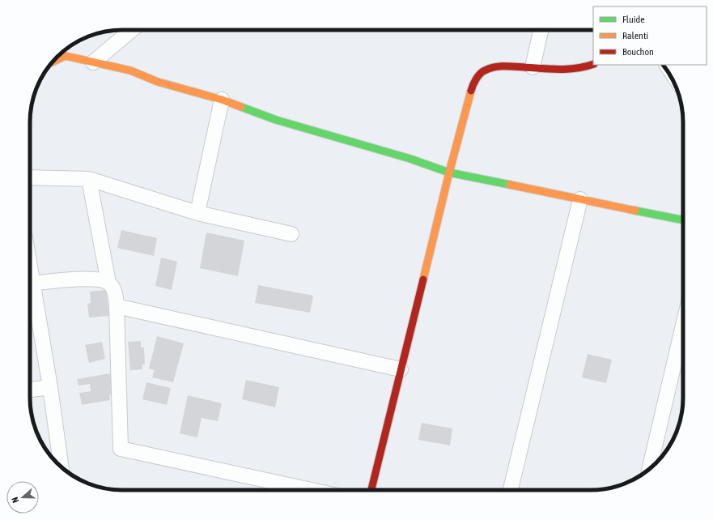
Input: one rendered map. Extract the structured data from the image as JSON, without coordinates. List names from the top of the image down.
{
  "legend": ["Fluide", "Ralenti", "Bouchon"],
  "north": "left"
}
